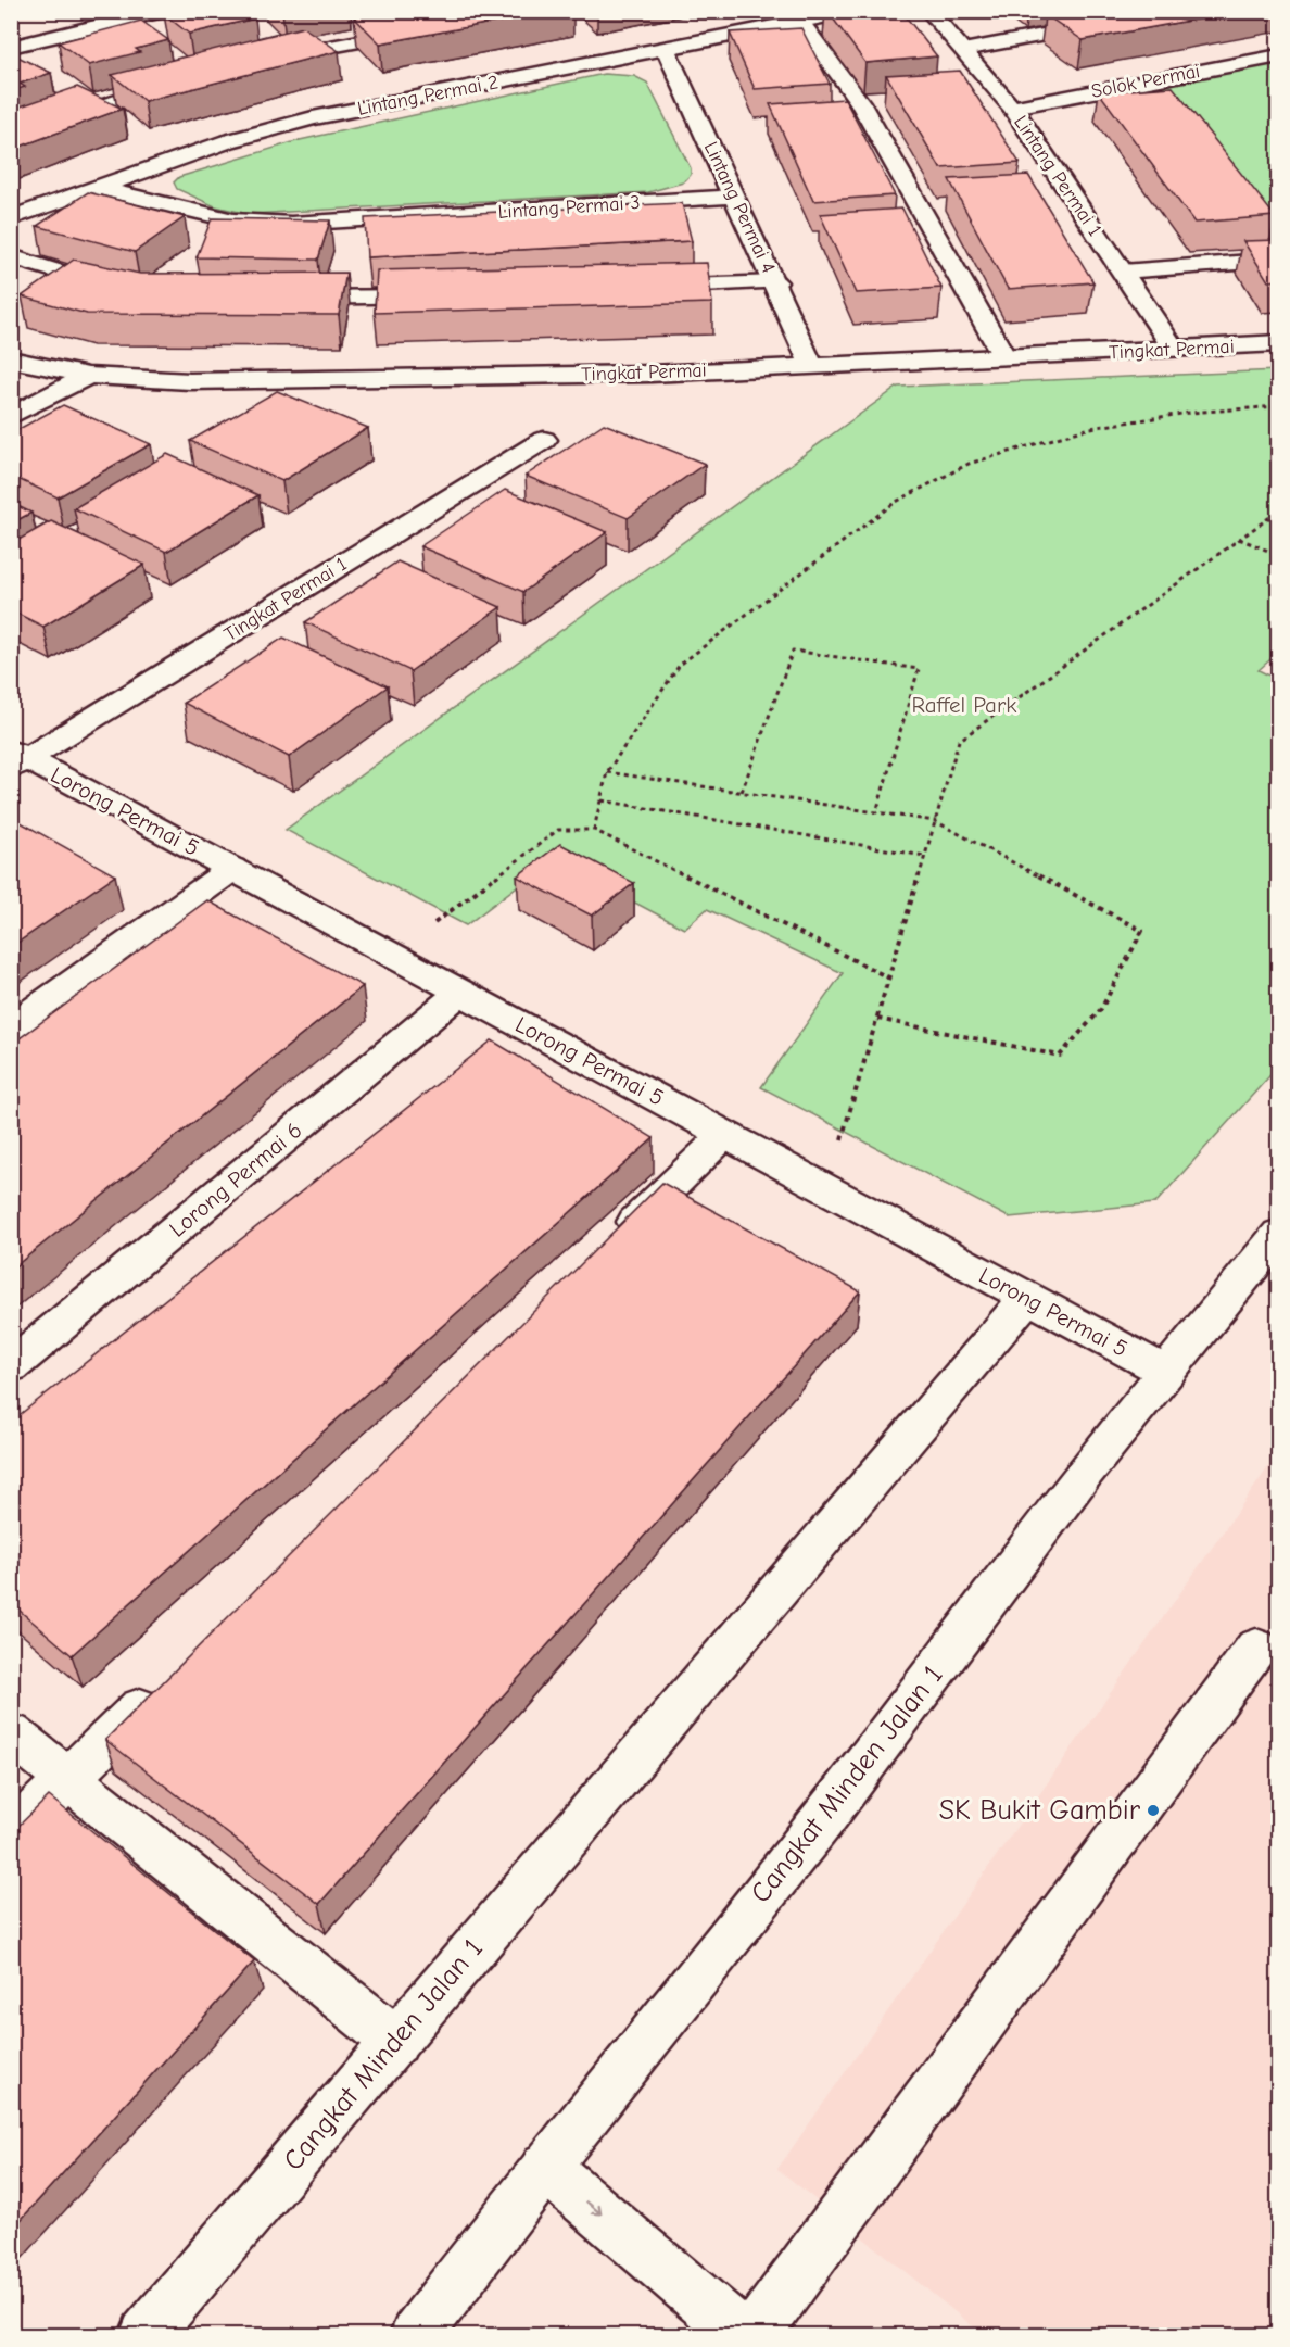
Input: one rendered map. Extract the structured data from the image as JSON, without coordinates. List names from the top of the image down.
{
  "streets": {
    "street": [
      "Solok Permai",
      "Lintang Permai 2",
      "Lintang Permai 1",
      "Lintang Permai 3",
      "Lintang Permai 4",
      "Tingkat Permai",
      "Tingkat Permai 1",
      "Lorong Permai 5",
      "Lorong Permai 6",
      "Cangkat Minden Jalan 1"
    ]
  },
  "crossings": [
    ["Solok Permai", "Lintang Permai 1"],
    ["Lintang Permai 2", "Lintang Permai 3"],
    ["Lintang Permai 2", "Lintang Permai 4"],
    ["Lintang Permai 1", "Tingkat Permai"],
    ["Lintang Permai 3", "Lintang Permai 4"],
    ["Lintang Permai 4", "Tingkat Permai"],
    ["Tingkat Permai 1", "Lorong Permai 5"],
    ["Lorong Permai 5", "Lorong Permai 6"],
    ["Lorong Permai 5", "Cangkat Minden Jalan 1"]
  ],
  "parks": ["Raffel Park"],
  "places": ["SK Bukit Gambir"]
}
